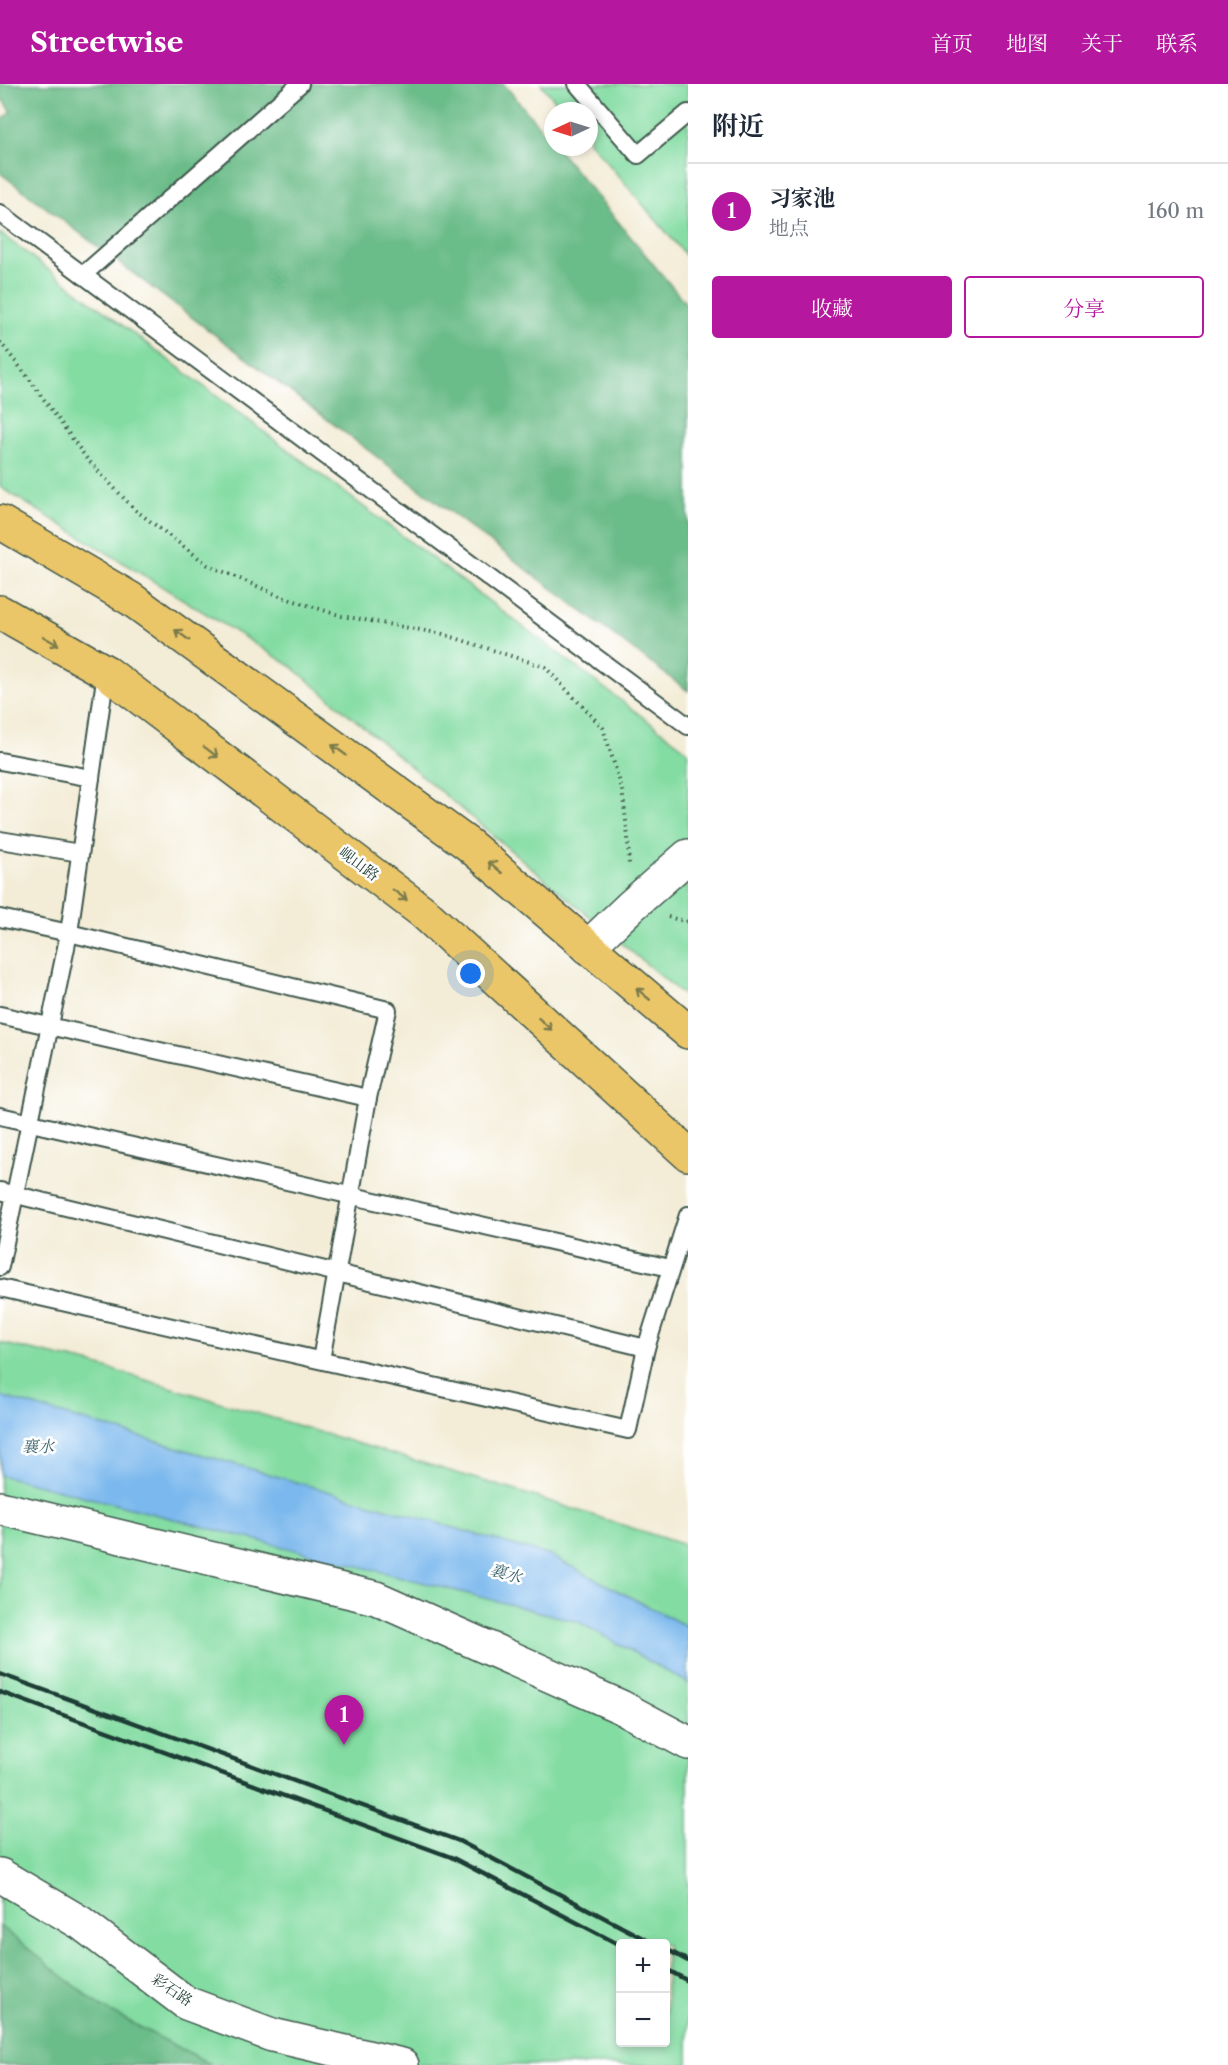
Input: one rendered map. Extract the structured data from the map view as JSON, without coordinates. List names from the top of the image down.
{
  "streets": {
    "highway": ["岘山路"],
    "street": ["彩石路"]
  },
  "water": ["襄水"],
  "north": "left",
  "page": {
    "header": "Streetwise",
    "nav": [
      "首页",
      "地图",
      "关于",
      "联系"
    ],
    "heading": "附近",
    "list": [
      {
        "mark": "1",
        "name": "习家池",
        "note": "地点",
        "value": "160 m"
      }
    ],
    "buttons": ["收藏", "分享"],
    "pins": "1",
    "map_buttons": ["+", "−"]
  }
}
